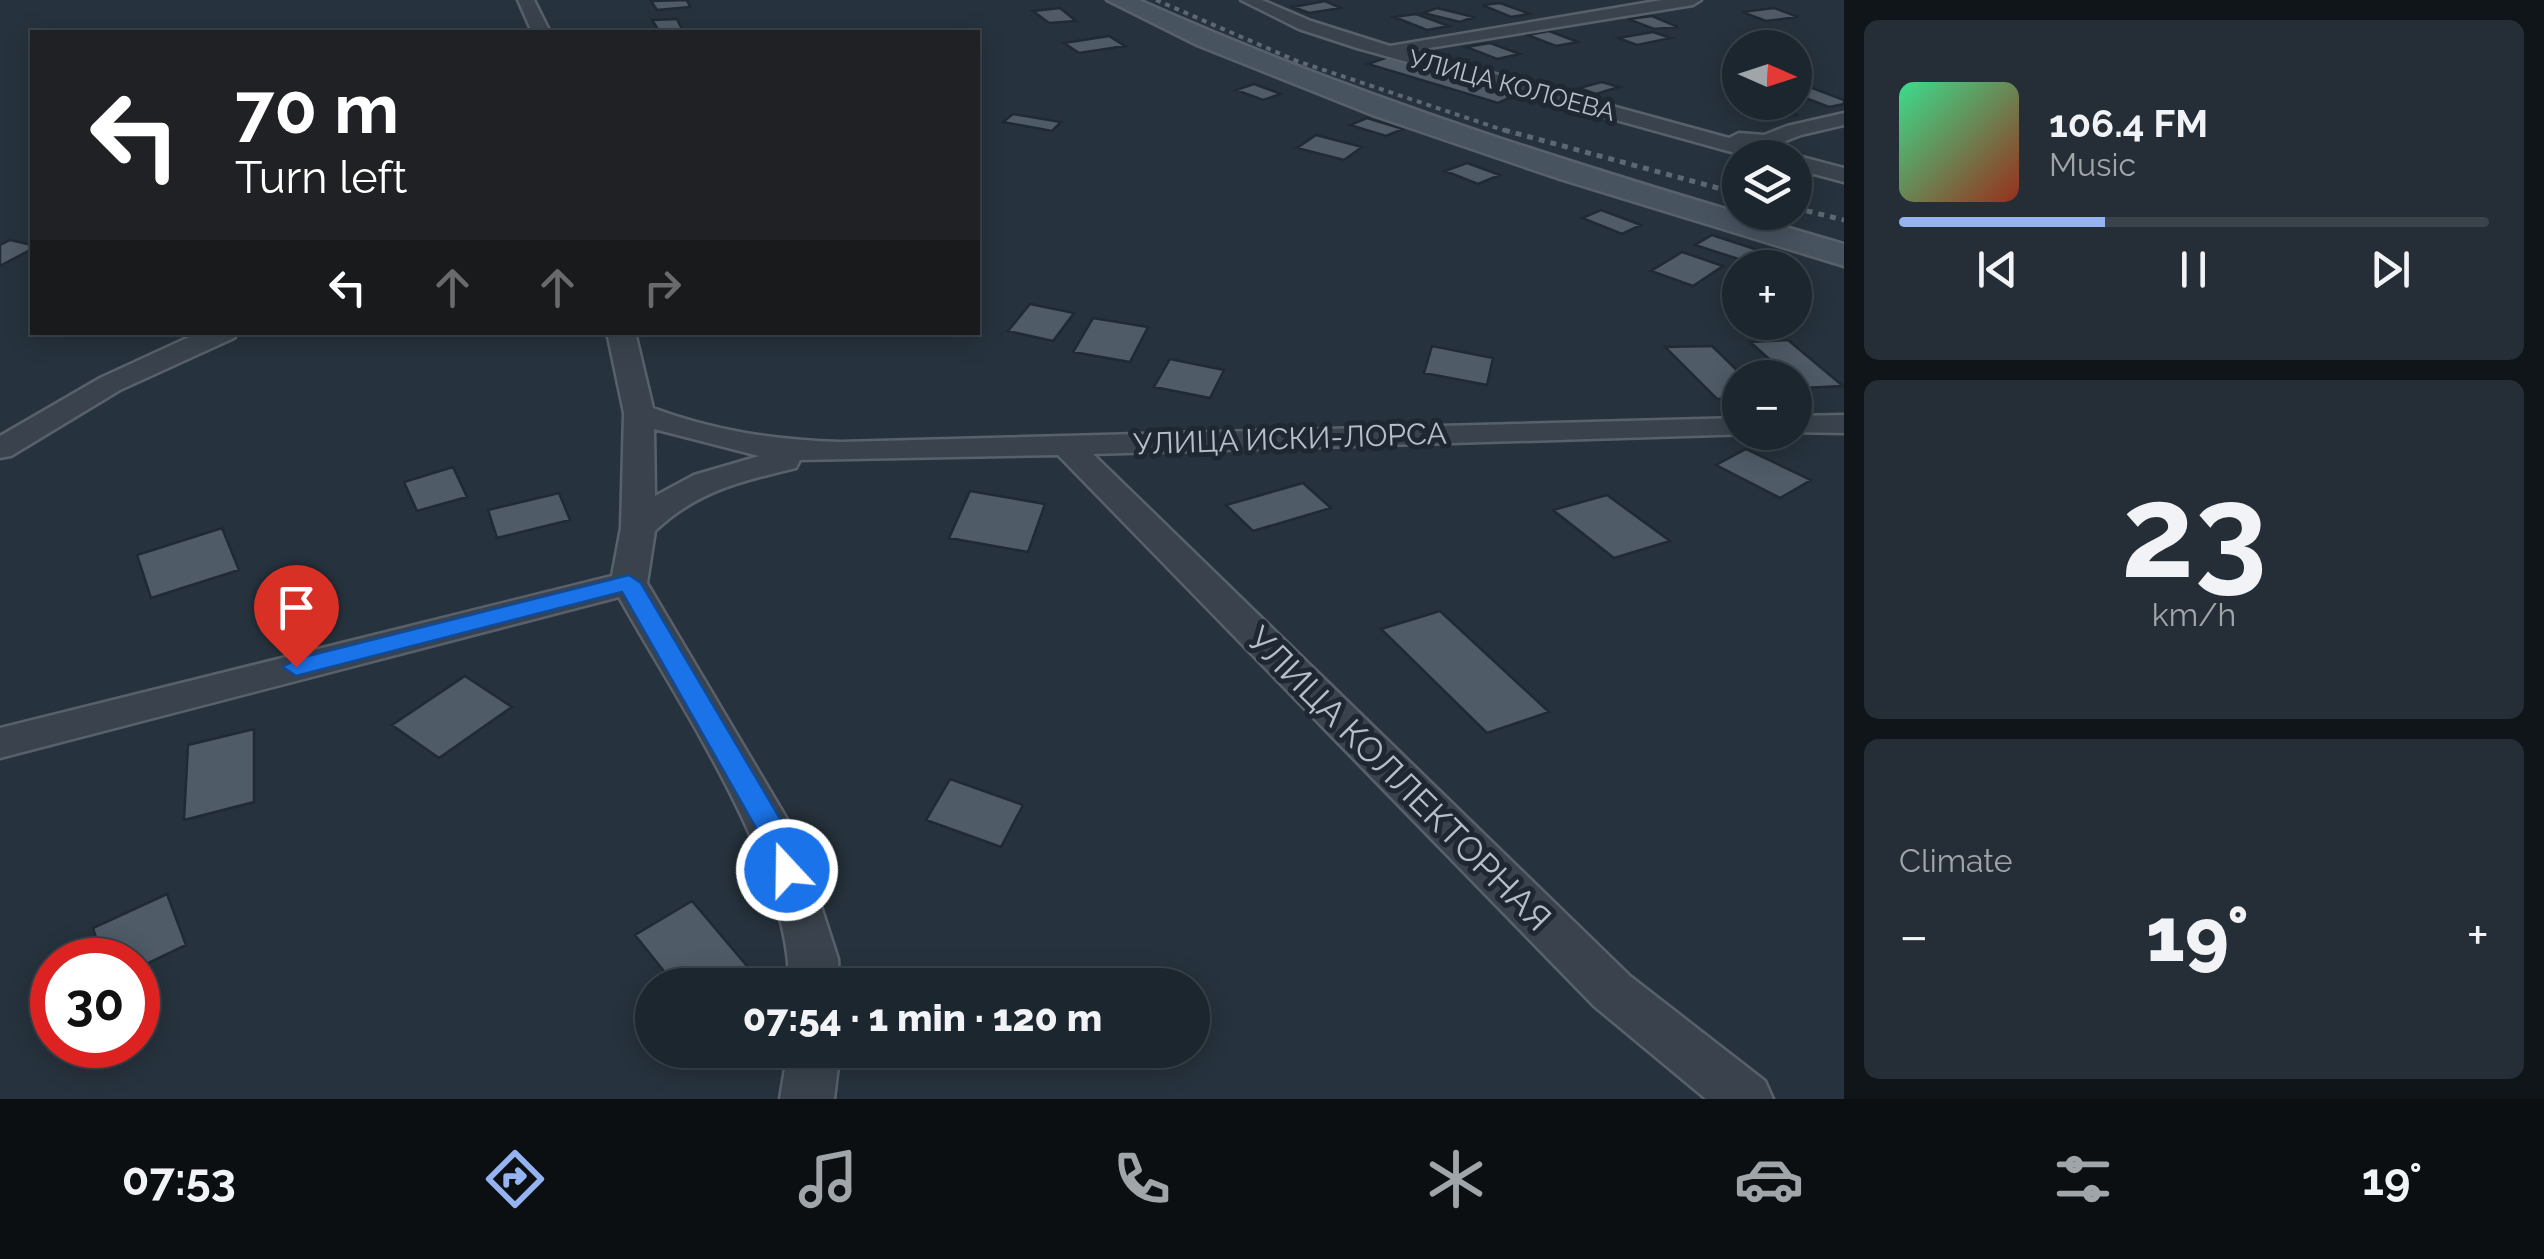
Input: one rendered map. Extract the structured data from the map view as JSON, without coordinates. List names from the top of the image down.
{
  "streets": {
    "street": ["УЛИЦА КОЛОЕВА", "УЛИЦА ИСКИ-ЛОРСА", "УЛИЦА КОЛЛЕКТОРНАЯ"]
  },
  "crossings": [
    ["УЛИЦА ИСКИ-ЛОРСА", "УЛИЦА КОЛЛЕКТОРНАЯ"]
  ],
  "north": "right",
  "page": {
    "map_buttons": ["+", "−"],
    "turn": ["70 m", "Turn left"],
    "song": ["106.4 FM", "Music"],
    "tile": [
      ["23", "km/h"],
      "Climate"
    ],
    "heat": ["−", "19°", "+"],
    "limit": "30",
    "trip": "07:54 · 1 min · 120 m",
    "tabs": ["07:53", "19°"]
  }
}
